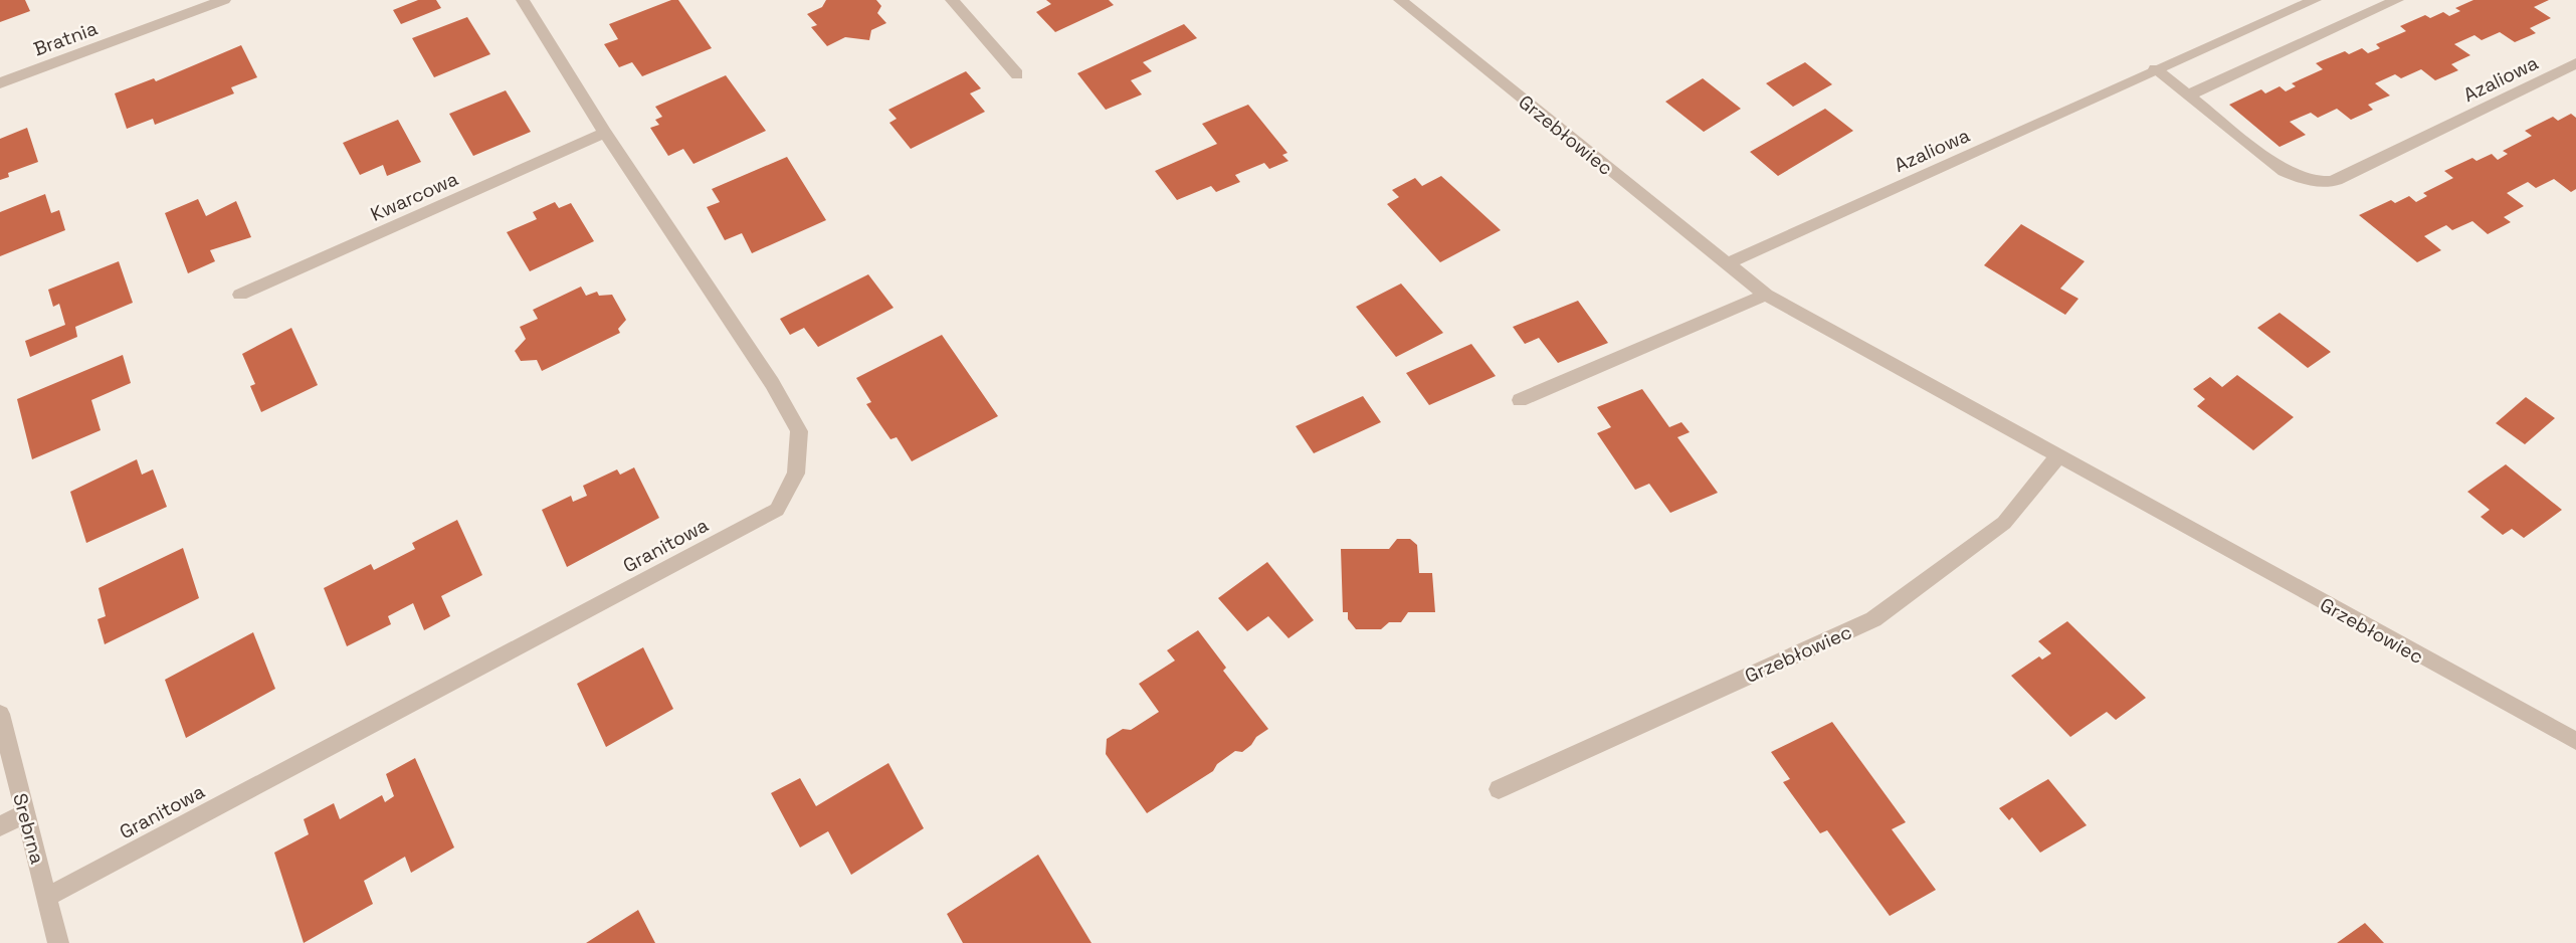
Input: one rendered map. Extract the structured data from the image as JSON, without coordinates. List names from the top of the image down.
{
  "streets": {
    "street": [
      "Bratnia",
      "Azaliowa",
      "Grzebłowiec",
      "Kwarcowa",
      "Granitowa",
      "Srebrna"
    ]
  },
  "crossings": [
    ["Azaliowa", "Grzebłowiec"],
    ["Kwarcowa", "Granitowa"],
    ["Granitowa", "Srebrna"]
  ]
}
